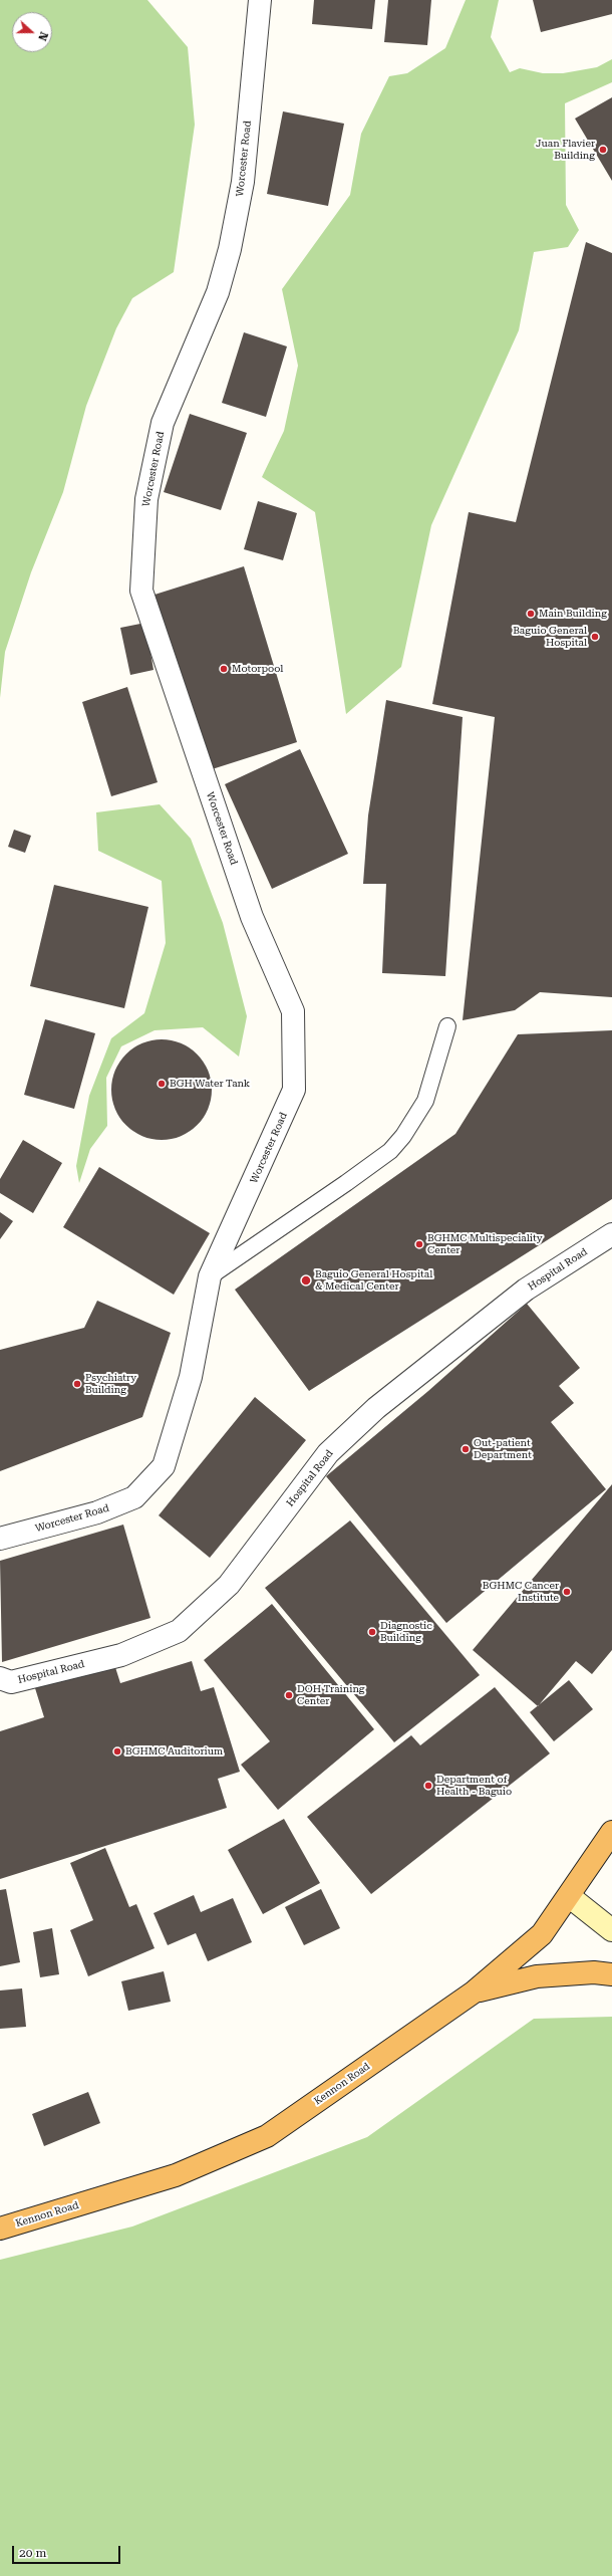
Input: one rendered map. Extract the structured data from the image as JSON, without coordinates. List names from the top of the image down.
{
  "streets": {
    "highway": ["Kennon Road"],
    "street": ["Worcester Road", "Hospital Road"]
  },
  "places": [
    "Juan Flavier Building",
    "Main Building",
    "Baguio General Hospital",
    "Motorpool",
    "BGH Water Tank",
    "BGHMC Multispeciality Center",
    "Baguio General Hospital & Medical Center",
    "Psychiatry Building",
    "Out-patient Department",
    "BGHMC Cancer Institute",
    "Diagnostic Building",
    "DOH Training Center",
    "BGHMC Auditorium",
    "Department of Health - Baguio"
  ],
  "scale_bar": "20 m",
  "north": "right"
}
